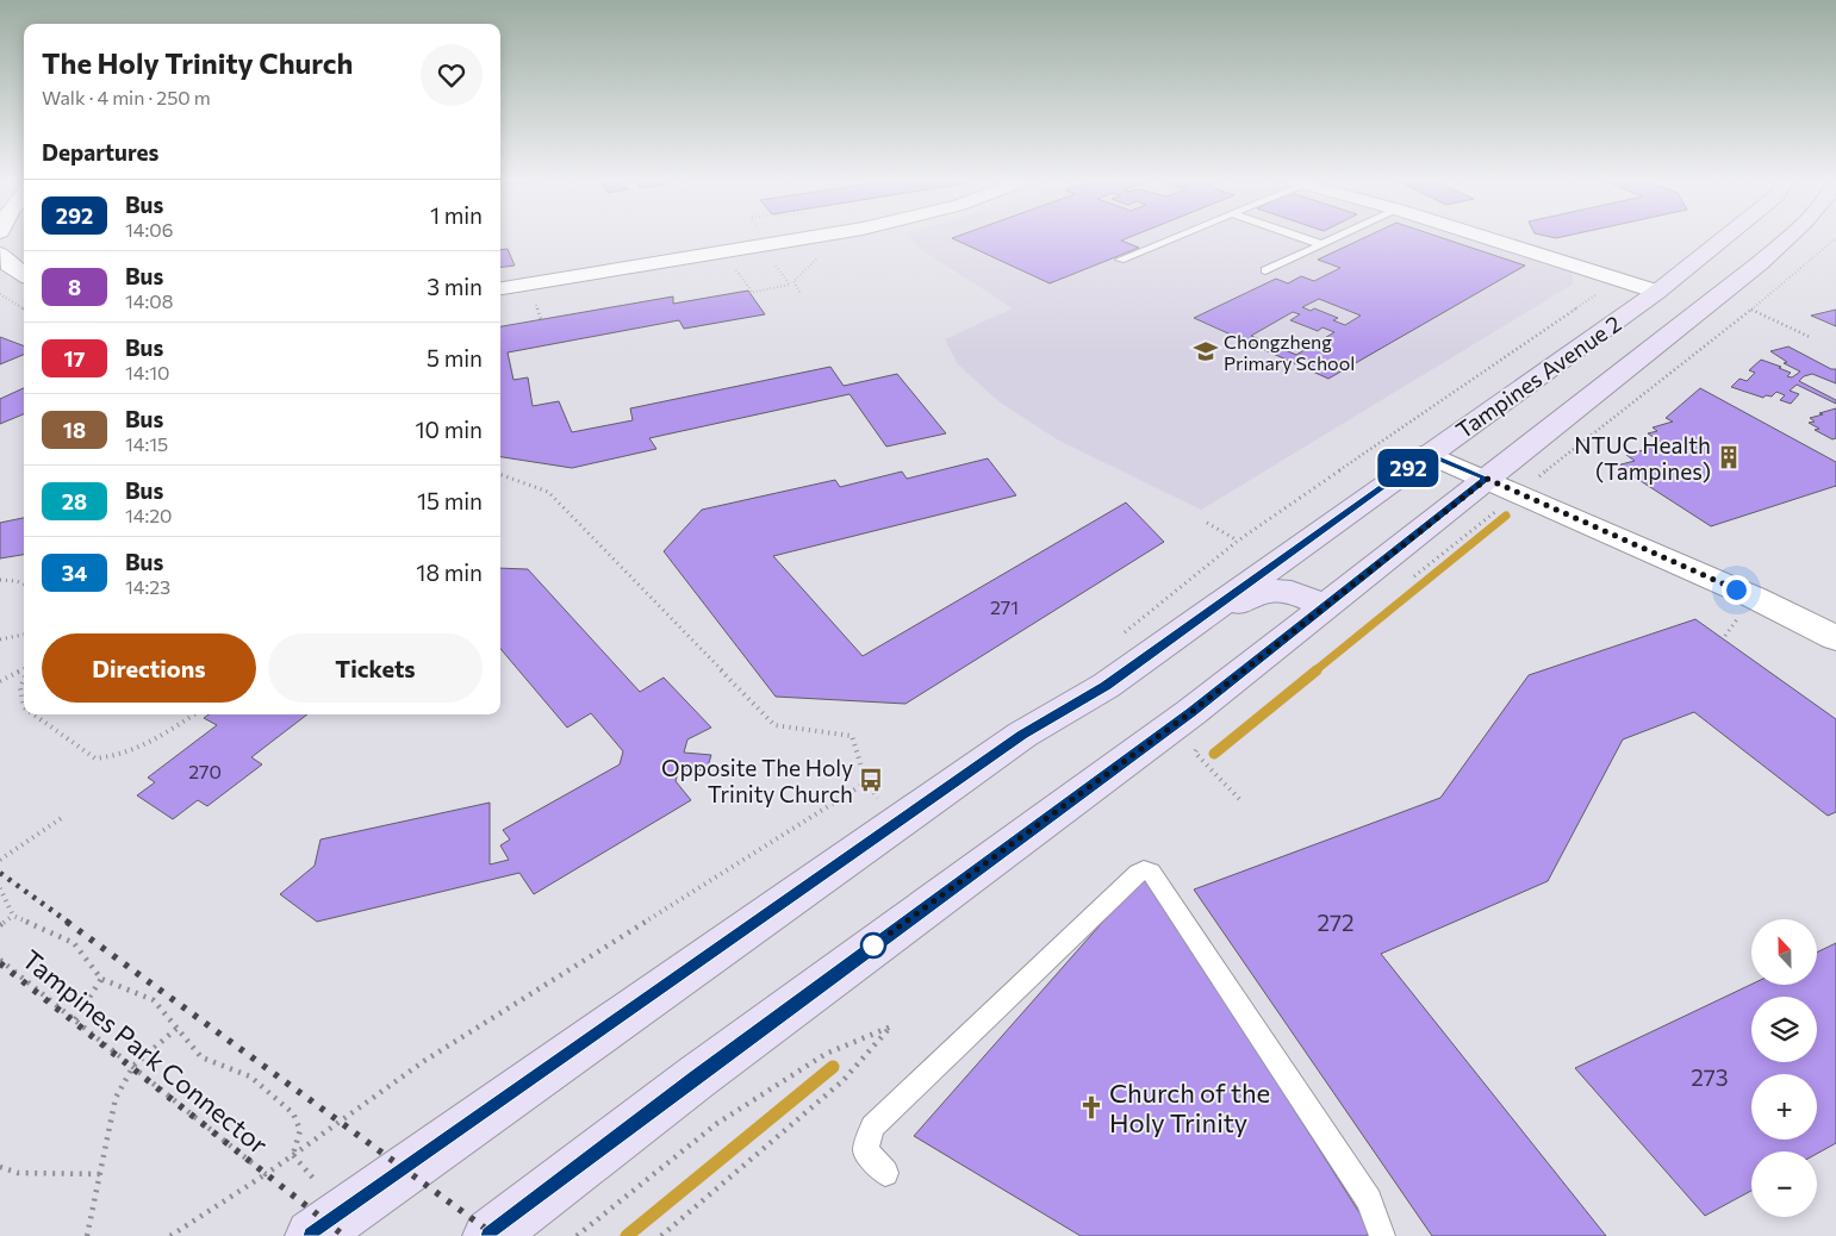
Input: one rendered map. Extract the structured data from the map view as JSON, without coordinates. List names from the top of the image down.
{
  "streets": {
    "main road": ["Tampines Avenue 2"],
    "path": ["Tampines Park Connector"]
  },
  "crossings": [
    ["Tampines Avenue 2", "Tampines Park Connector"]
  ],
  "places": {
    "school or university": ["Chongzheng Primary School"],
    "building": ["NTUC Health (Tampines)"],
    "bus stop": ["Opposite The Holy Trinity Church"],
    "church": ["Church of the Holy Trinity"]
  },
  "lines": ["bus line 292"],
  "house_numbers": [
    "271",
    "270",
    "272",
    "273"
  ],
  "north": "top",
  "page": {
    "on_map": "292",
    "heading": [
      ["The Holy Trinity Church", "Walk · 4 min · 250 m"],
      "Departures"
    ],
    "list": [
      {
        "mark": "292",
        "name": "Bus",
        "note": "14:06",
        "value": "1 min"
      },
      {
        "mark": "8",
        "name": "Bus",
        "note": "14:08",
        "value": "3 min"
      },
      {
        "mark": "17",
        "name": "Bus",
        "note": "14:10",
        "value": "5 min"
      },
      {
        "mark": "18",
        "name": "Bus",
        "note": "14:15",
        "value": "10 min"
      },
      {
        "mark": "28",
        "name": "Bus",
        "note": "14:20",
        "value": "15 min"
      },
      {
        "mark": "34",
        "name": "Bus",
        "note": "14:23",
        "value": "18 min"
      }
    ],
    "buttons": ["Directions", "Tickets"],
    "map_buttons": ["+", "−"]
  }
}
